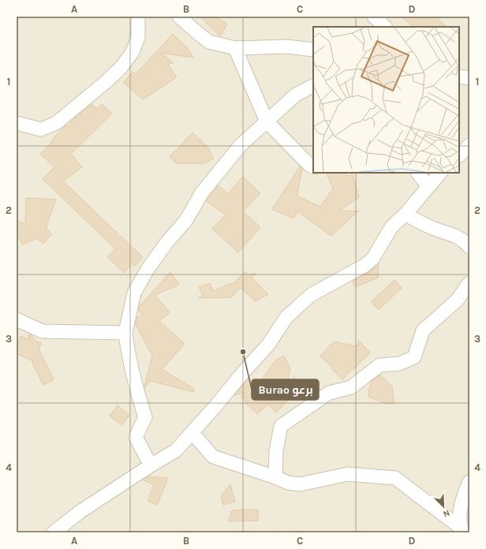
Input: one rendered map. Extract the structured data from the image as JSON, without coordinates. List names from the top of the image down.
{
  "places": ["Burao برعو"],
  "north": "bottom right",
  "grid": {
    "columns": [
      "A",
      "B",
      "C",
      "D"
    ],
    "rows": [
      "1",
      "2",
      "3",
      "4"
    ]
  }
}
